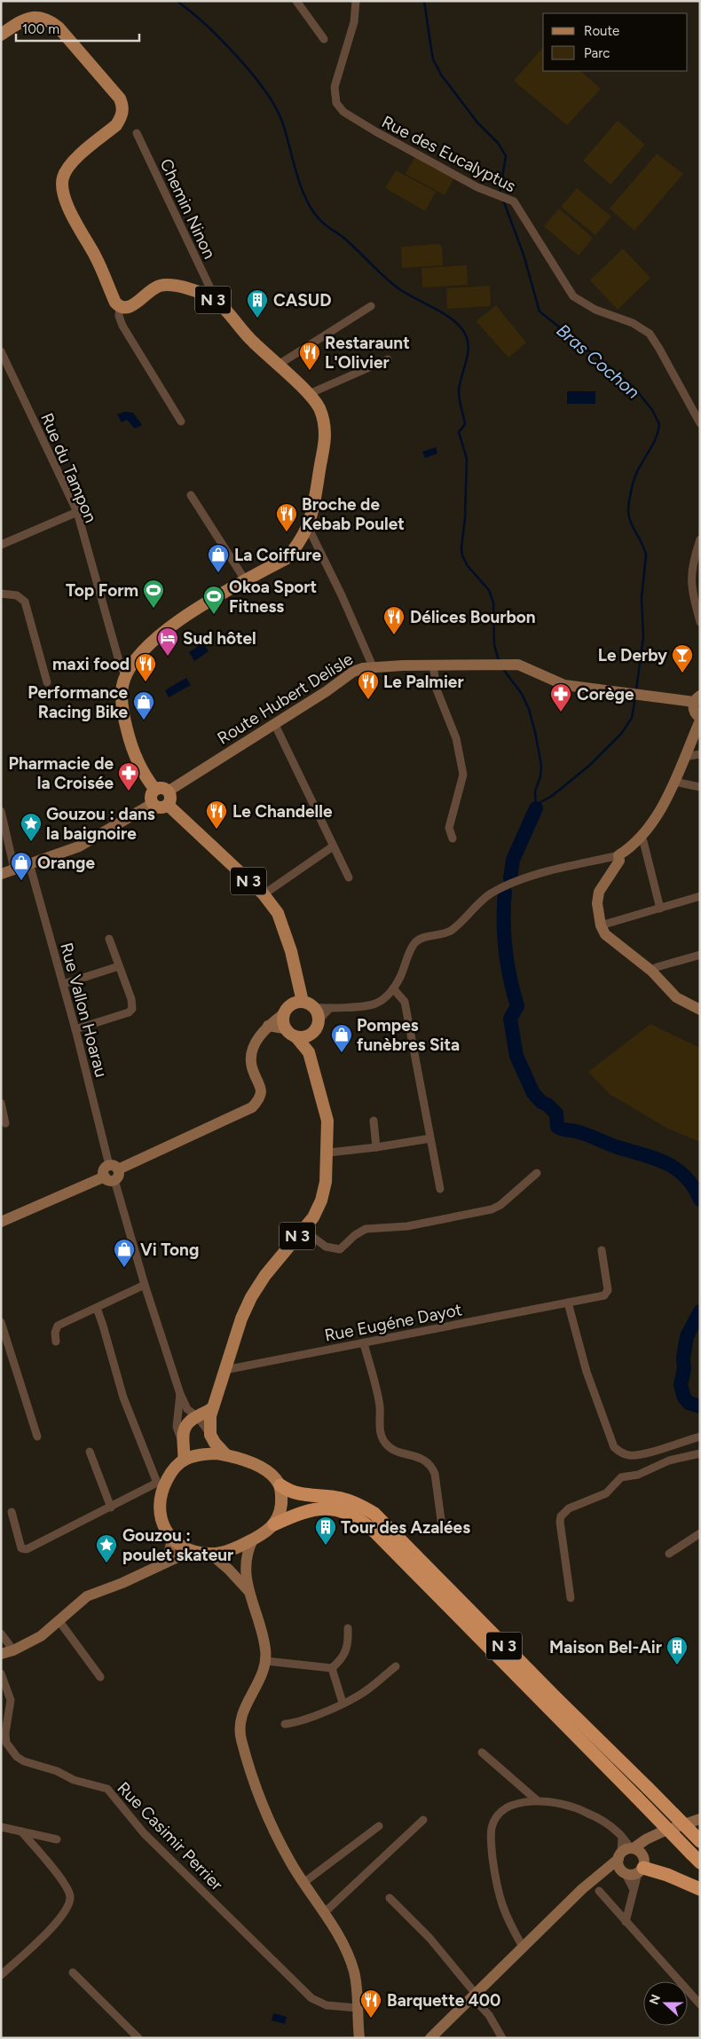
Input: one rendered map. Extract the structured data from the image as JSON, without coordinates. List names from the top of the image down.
{
  "streets": {
    "highway": ["N 3"],
    "main road": ["Route Hubert Delisle"],
    "street": [
      "Rue des Eucalyptus",
      "Chemin Ninon",
      "Rue du Tampon",
      "Rue Vallon Hoarau",
      "Rue Eugéne Dayot",
      "Rue Casimir Perrier"
    ]
  },
  "crossings": [
    ["Chemin Ninon", "N 3"],
    ["N 3", "Rue du Tampon"],
    ["N 3", "Route Hubert Delisle"],
    ["N 3", "Rue Vallon Hoarau"],
    ["N 3", "Rue Eugéne Dayot"]
  ],
  "water": ["Bras Cochon"],
  "places": {
    "building": ["CASUD", "Tour des Azalées", "Maison Bel-Air"],
    "restaurant": [
      "Restaraunt L'Olivier",
      "Broche de Kebab Poulet",
      "Délices Bourbon",
      "maxi food",
      "Le Palmier",
      "Le Chandelle",
      "Barquette 400"
    ],
    "shop": [
      "La Coiffure",
      "Performance Racing Bike",
      "Orange",
      "Pompes funèbres Sita",
      "Vi Tong"
    ],
    "sports": ["Top Form", "Okoa Sport Fitness"],
    "hotel": ["Sud hôtel"],
    "bar": ["Le Derby"],
    "pharmacy": ["Corège", "Pharmacie de la Croisée"],
    "place": ["Gouzou : dans la baignoire", "Gouzou : poulet skateur"]
  },
  "legend": ["Route", "Parc"],
  "scale_bar": "100 m",
  "north": "left"
}
